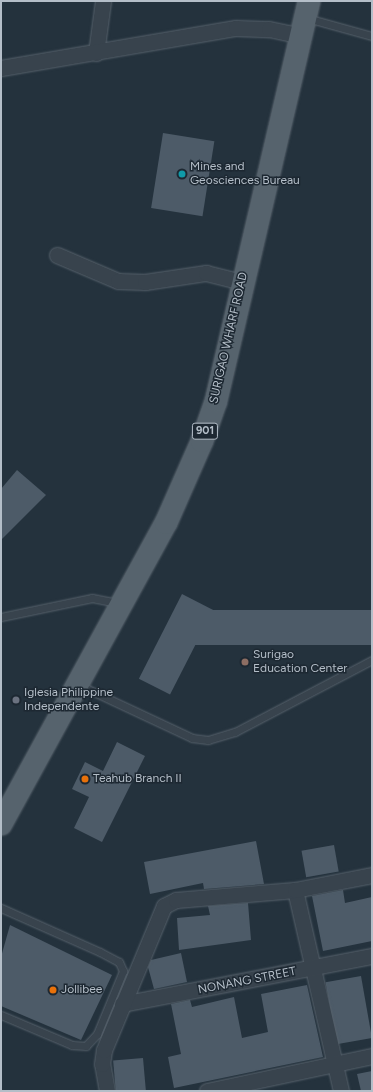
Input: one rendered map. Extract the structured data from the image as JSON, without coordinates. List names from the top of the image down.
{
  "streets": {
    "main road": ["SURIGAO WHARF ROAD", "901"],
    "street": ["NONANG STREET"]
  },
  "places": [
    "Mines and Geosciences Bureau",
    "Surigao Education Center",
    "Iglesia Philippine Independente",
    "Teahub Branch II",
    "Jollibee"
  ]
}
